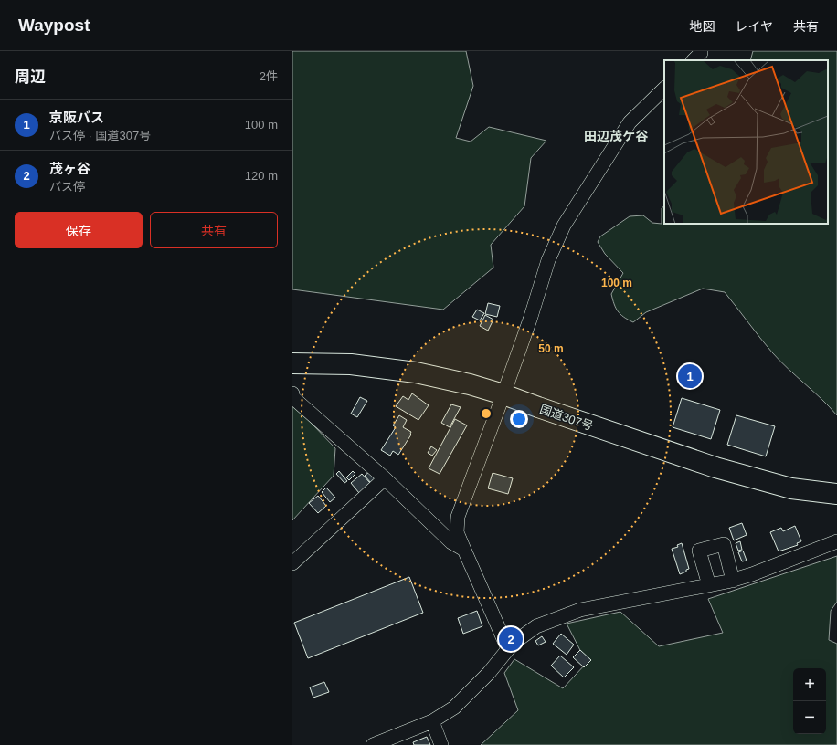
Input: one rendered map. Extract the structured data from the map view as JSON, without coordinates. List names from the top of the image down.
{
  "streets": {
    "highway": ["国道307号"]
  },
  "districts": ["田辺茂ケ谷"],
  "page": {
    "header": "Waypost",
    "nav": ["地図", "レイヤ", "共有"],
    "heading": ["周辺", "2件"],
    "list": [
      {
        "mark": "1",
        "name": "京阪バス",
        "note": "バス停 · 国道307号",
        "value": "100 m"
      },
      {
        "mark": "2",
        "name": "茂ヶ谷",
        "note": "バス停",
        "value": "120 m"
      }
    ],
    "buttons": ["保存", "共有"],
    "pins": ["1", "2"],
    "map_buttons": ["+", "−"]
  },
  "rings": ["100 m", "50 m"]
}
